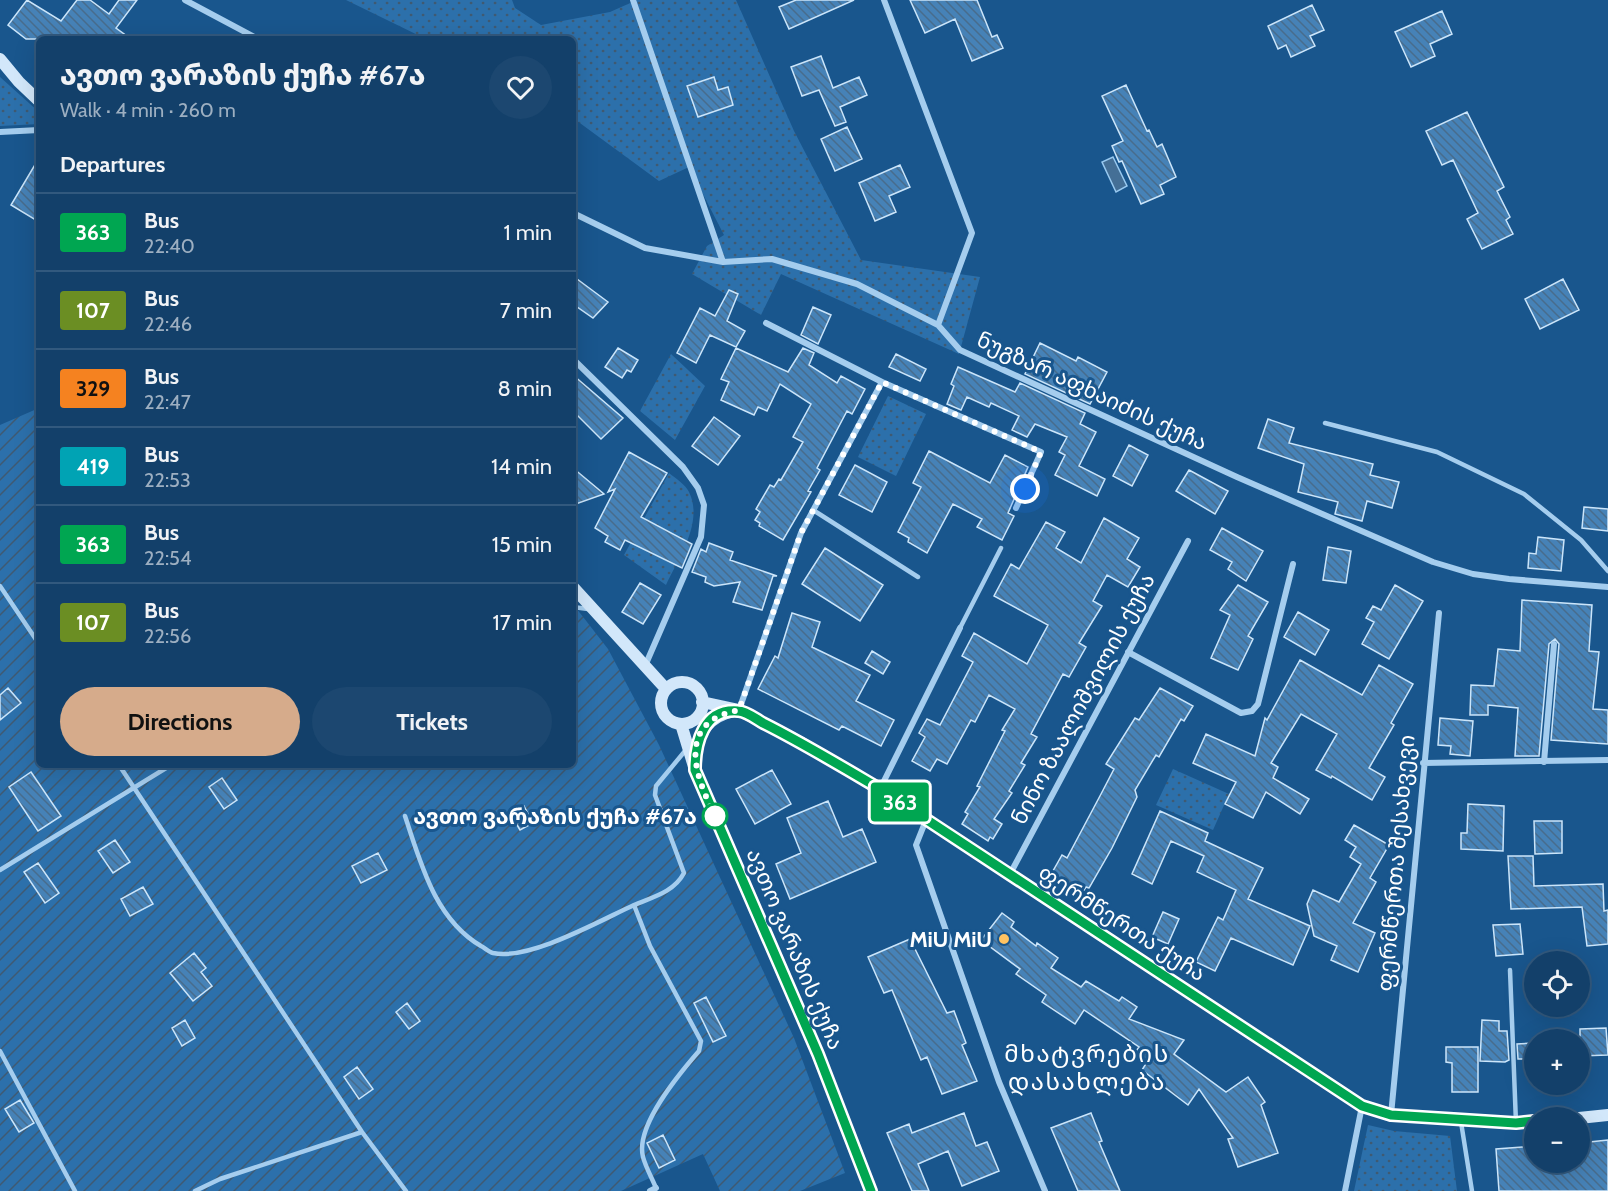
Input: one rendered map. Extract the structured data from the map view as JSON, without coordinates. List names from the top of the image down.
{
  "streets": {
    "street": [
      "ნუგზარ აფხაიძის ქუჩა",
      "ნინო ზაალიშვილის ქუჩა",
      "ფერმწერთა შესახვევი",
      "ფერმწერთა ქუჩა",
      "ავთო ვარაზის ქუჩა"
    ]
  },
  "crossings": [
    ["ნინო ზაალიშვილის ქუჩა", "ფერმწერთა ქუჩა"],
    ["ფერმწერთა შესახვევი", "ფერმწერთა ქუჩა"],
    ["ფერმწერთა ქუჩა", "ავთო ვარაზის ქუჩა"]
  ],
  "districts": ["მხატვრების დასახლება"],
  "places": ["ავთო ვარაზის ქუჩა #67ა", "MiU MiU"],
  "lines": ["bus line 363"],
  "page": {
    "on_map": "363",
    "heading": [
      ["ავთო ვარაზის ქუჩა #67ა", "Walk · 4 min · 260 m"],
      "Departures"
    ],
    "list": [
      {
        "mark": "363",
        "name": "Bus",
        "note": "22:40",
        "value": "1 min"
      },
      {
        "mark": "107",
        "name": "Bus",
        "note": "22:46",
        "value": "7 min"
      },
      {
        "mark": "329",
        "name": "Bus",
        "note": "22:47",
        "value": "8 min"
      },
      {
        "mark": "419",
        "name": "Bus",
        "note": "22:53",
        "value": "14 min"
      },
      {
        "mark": "363",
        "name": "Bus",
        "note": "22:54",
        "value": "15 min"
      },
      {
        "mark": "107",
        "name": "Bus",
        "note": "22:56",
        "value": "17 min"
      }
    ],
    "buttons": ["Directions", "Tickets"],
    "map_buttons": ["+", "−"]
  }
}
